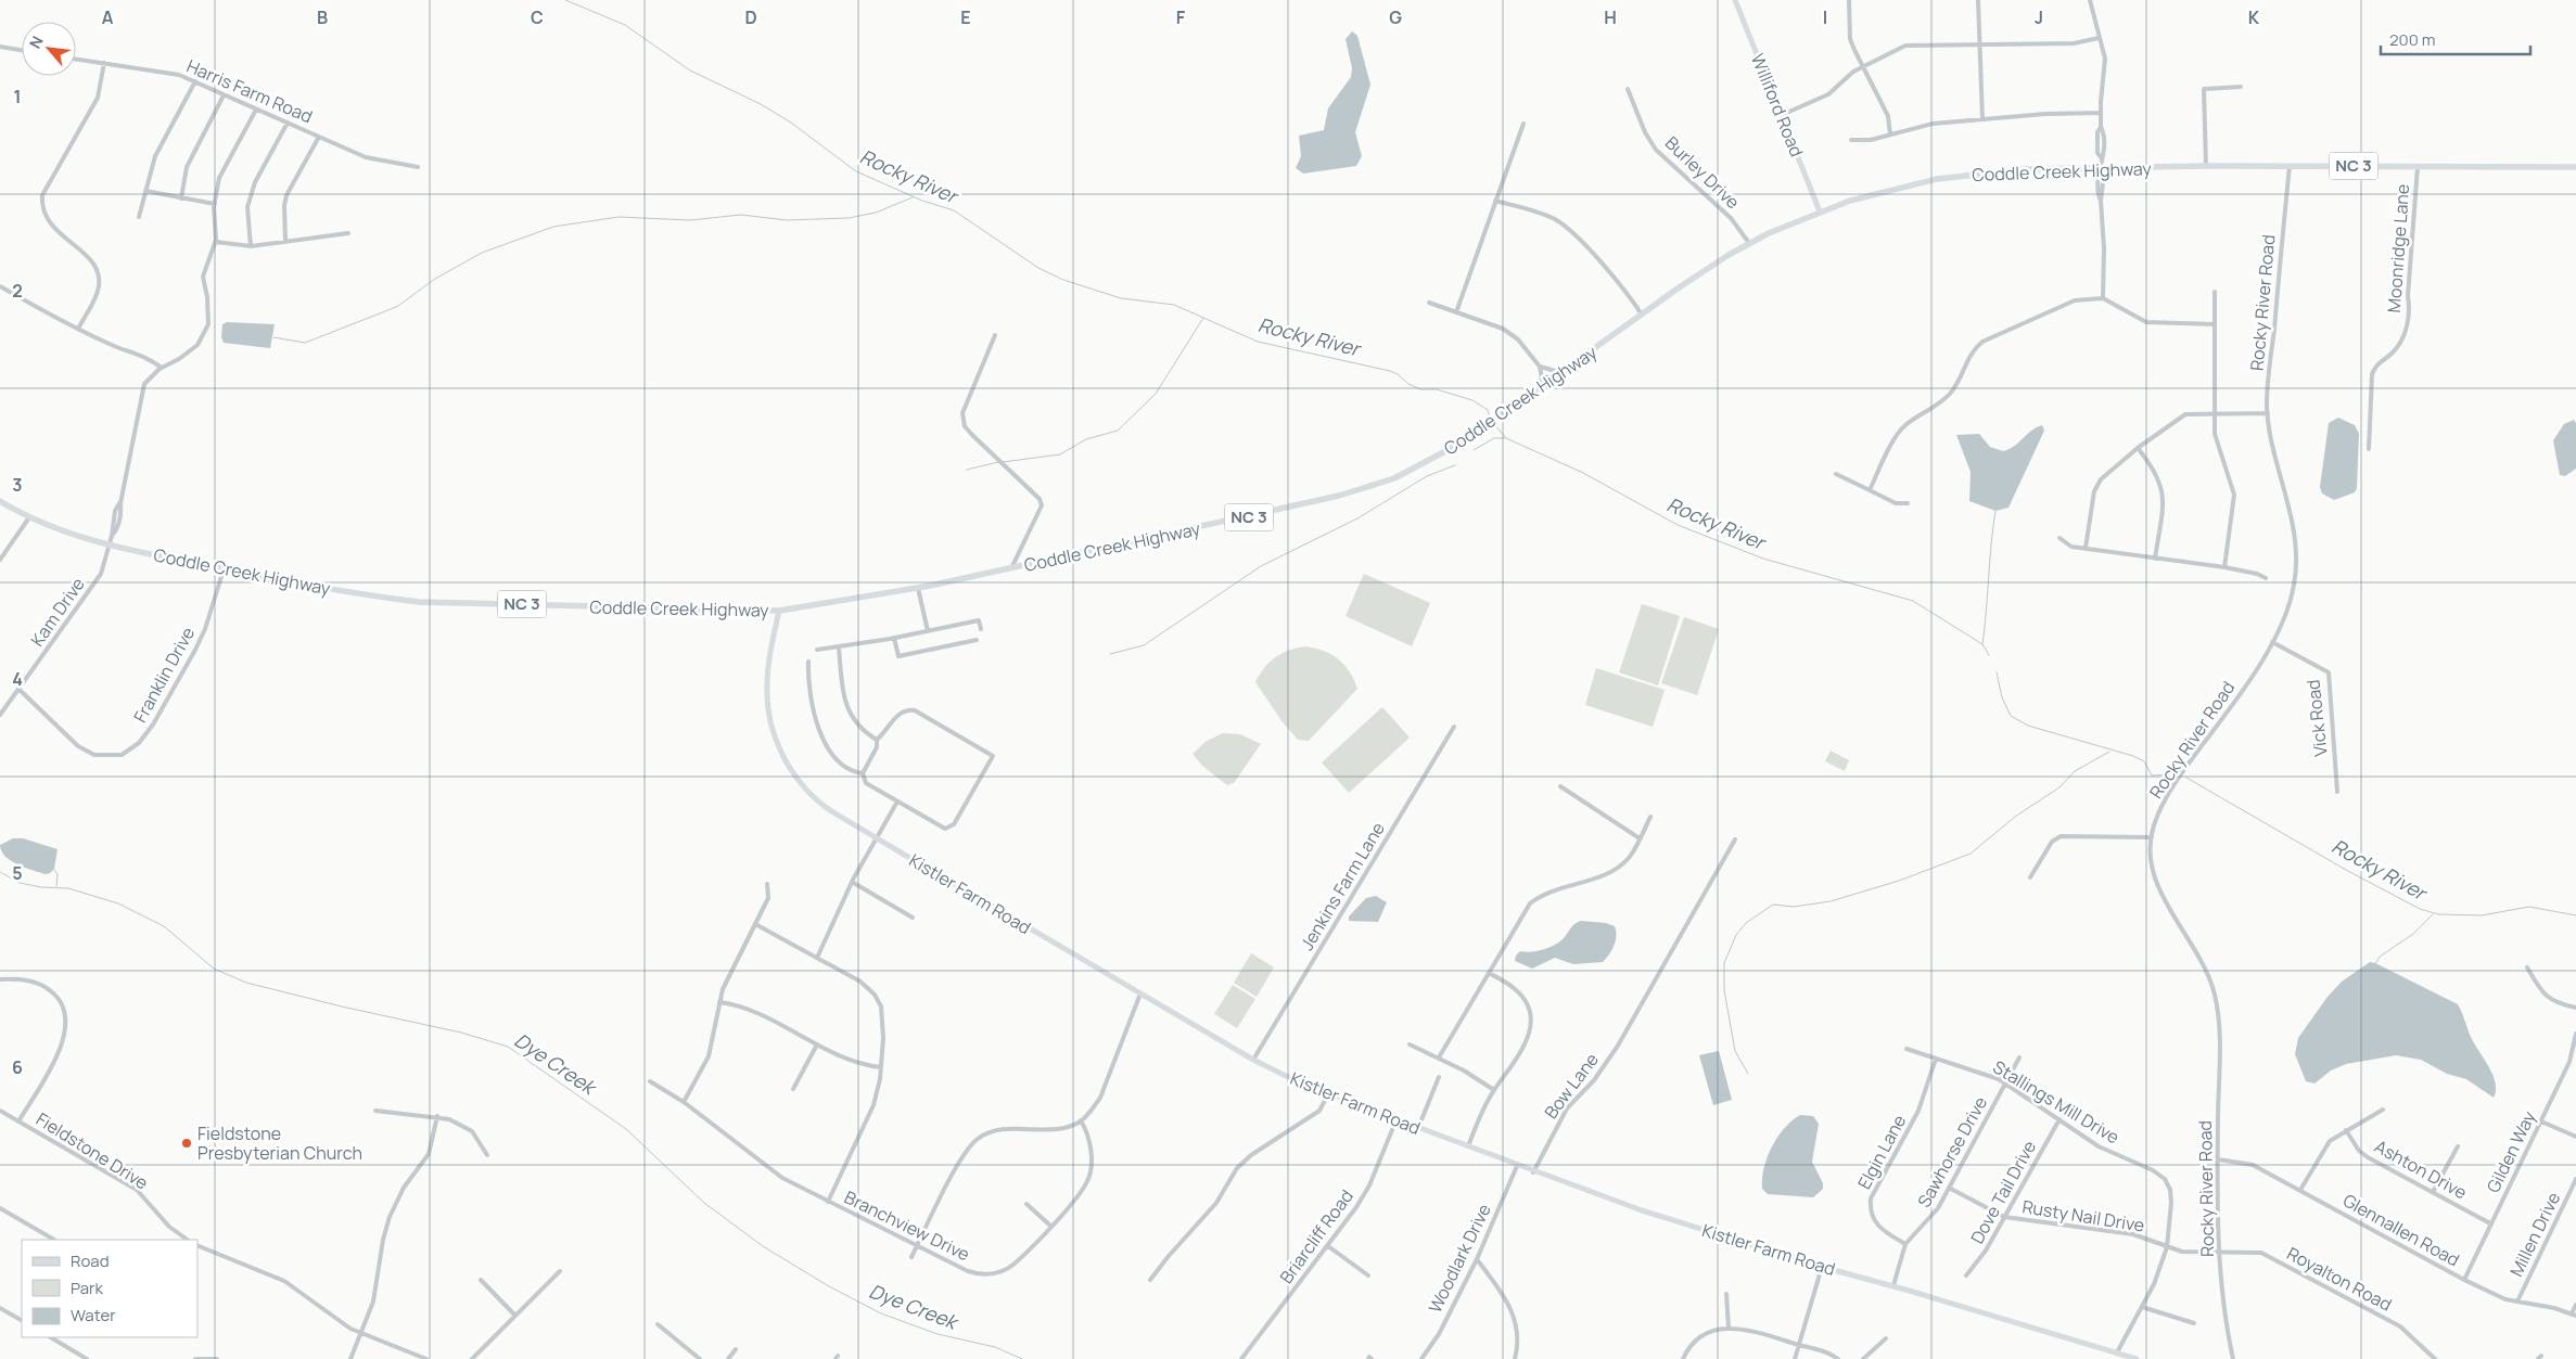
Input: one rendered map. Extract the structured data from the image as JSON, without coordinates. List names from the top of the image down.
{
  "streets": {
    "main road": ["NC 3", "Coddle Creek Highway"],
    "street": [
      "Harris Farm Road",
      "Williford Road",
      "Burley Drive",
      "Moonridge Lane",
      "Rocky River Road",
      "Kam Drive",
      "Franklin Drive",
      "Vick Road",
      "Jenkins Farm Lane",
      "Kistler Farm Road",
      "Bow Lane",
      "Stallings Mill Drive",
      "Fieldstone Drive",
      "Elgin Lane",
      "Sawhorse Drive",
      "Gilden Way",
      "Ashton Drive",
      "Dove Tail Drive",
      "Rusty Nail Drive",
      "Branchview Drive",
      "Glennallen Road",
      "Millen Drive",
      "Briarcliff Road",
      "Woodlark Drive",
      "Royalton Road"
    ]
  },
  "crossings": [
    ["Williford Road", "Coddle Creek Highway"],
    ["Coddle Creek Highway", "Burley Drive"],
    ["Coddle Creek Highway", "Moonridge Lane"],
    ["Coddle Creek Highway", "Rocky River Road"],
    ["Coddle Creek Highway", "Kam Drive"],
    ["Coddle Creek Highway", "Franklin Drive"],
    ["Coddle Creek Highway", "Kistler Farm Road"],
    ["Rocky River Road", "Vick Road"],
    ["Rocky River Road", "Rusty Nail Drive"],
    ["Rocky River Road", "Glennallen Road"],
    ["Rocky River Road", "Royalton Road"],
    ["Kam Drive", "Franklin Drive"],
    ["Jenkins Farm Lane", "Kistler Farm Road"],
    ["Kistler Farm Road", "Bow Lane"],
    ["Kistler Farm Road", "Stallings Mill Drive"],
    ["Kistler Farm Road", "Sawhorse Drive"],
    ["Kistler Farm Road", "Briarcliff Road"],
    ["Kistler Farm Road", "Woodlark Drive"],
    ["Stallings Mill Drive", "Elgin Lane"],
    ["Stallings Mill Drive", "Sawhorse Drive"],
    ["Stallings Mill Drive", "Dove Tail Drive"],
    ["Stallings Mill Drive", "Rusty Nail Drive"],
    ["Elgin Lane", "Sawhorse Drive"],
    ["Sawhorse Drive", "Rusty Nail Drive"],
    ["Gilden Way", "Ashton Drive"],
    ["Gilden Way", "Glennallen Road"],
    ["Dove Tail Drive", "Rusty Nail Drive"],
    ["Rusty Nail Drive", "Royalton Road"],
    ["Glennallen Road", "Millen Drive"]
  ],
  "water": ["Rocky River", "Dye Creek"],
  "places": ["Fieldstone Presbyterian Church"],
  "legend": ["Road", "Park", "Water"],
  "scale_bar": "200 m",
  "north": "top left",
  "grid": {
    "columns": [
      "A",
      "B",
      "C",
      "D",
      "E",
      "F",
      "G",
      "H",
      "I",
      "J",
      "K"
    ],
    "rows": [
      "1",
      "2",
      "3",
      "4",
      "5",
      "6"
    ]
  }
}
